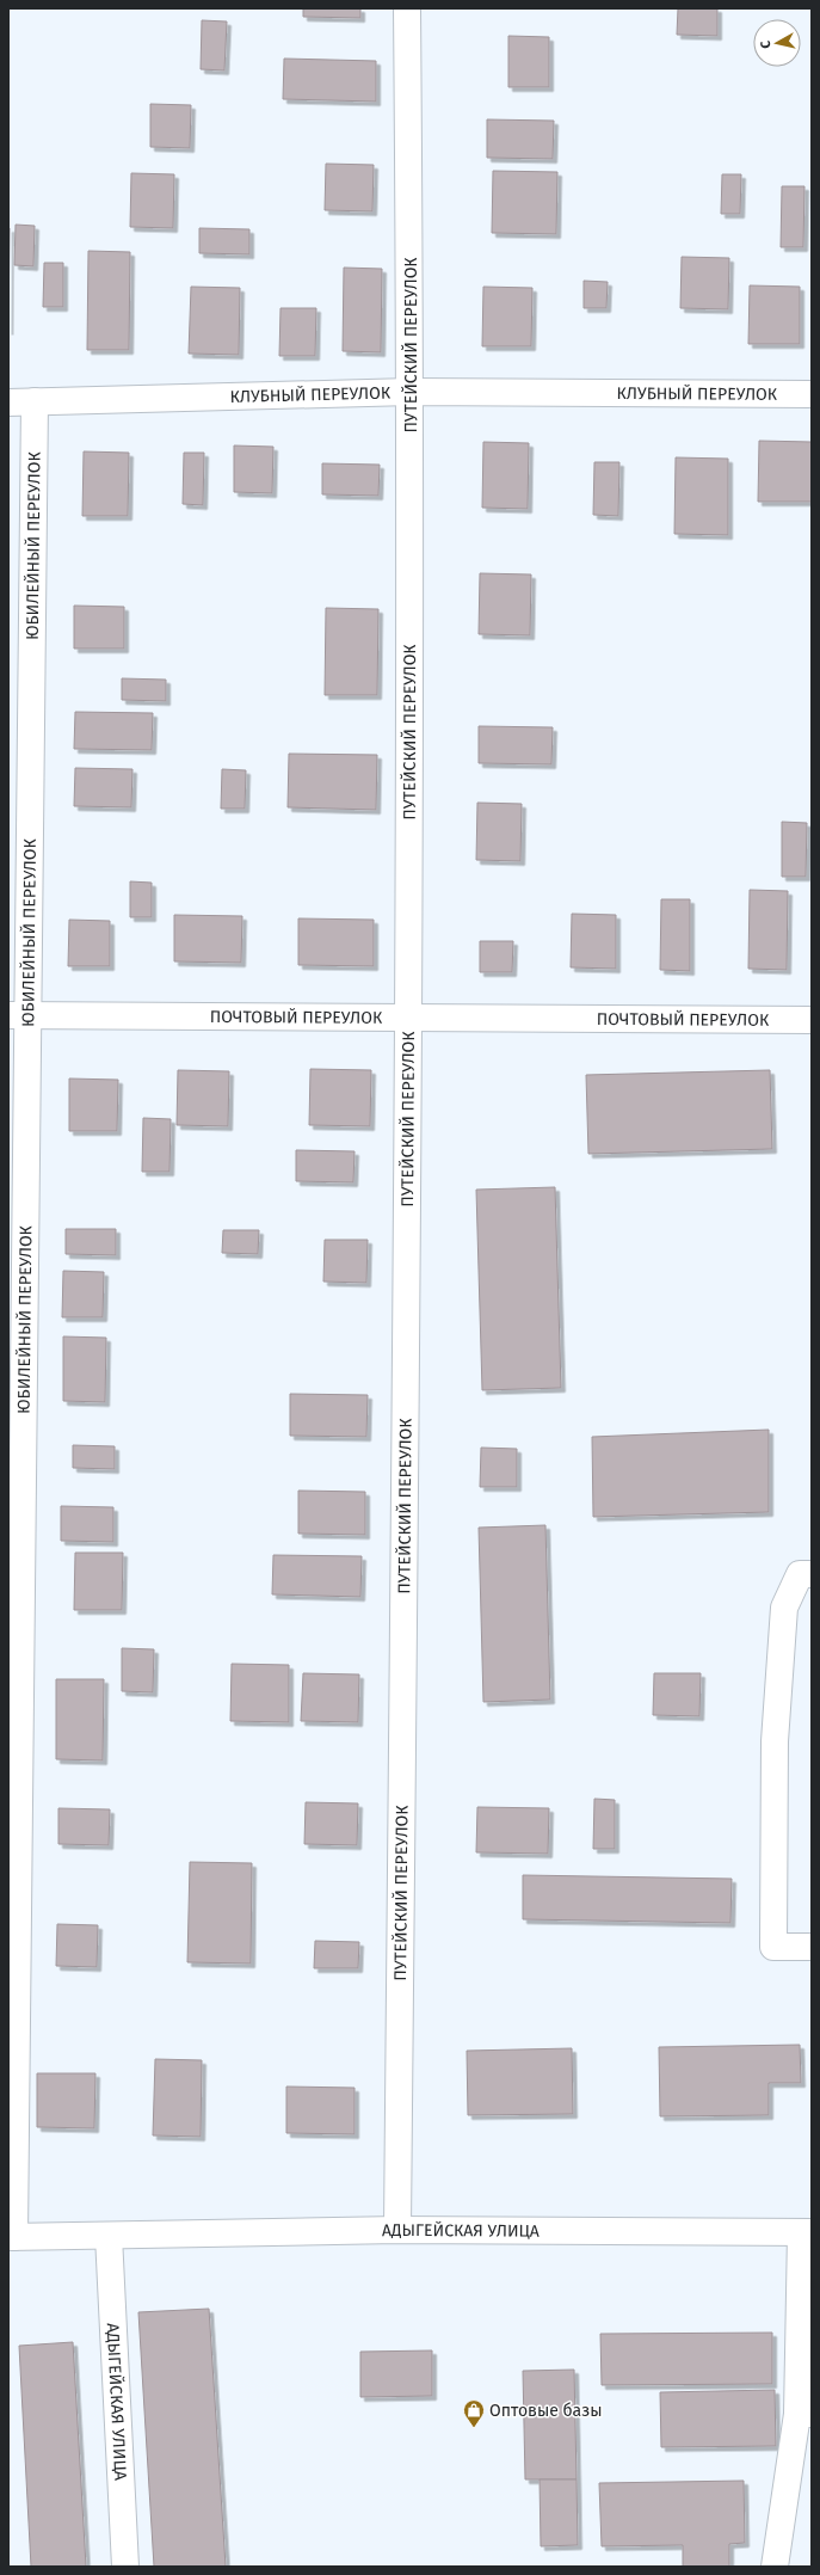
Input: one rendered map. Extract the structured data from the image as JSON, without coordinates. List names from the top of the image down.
{
  "streets": {
    "street": [
      "ПУТЕЙСКИЙ ПЕРЕУЛОК",
      "КЛУБНЫЙ ПЕРЕУЛОК",
      "ЮБИЛЕЙНЫЙ ПЕРЕУЛОК",
      "ПОЧТОВЫЙ ПЕРЕУЛОК",
      "АДЫГЕЙСКАЯ УЛИЦА"
    ]
  },
  "crossings": [
    ["ПУТЕЙСКИЙ ПЕРЕУЛОК", "КЛУБНЫЙ ПЕРЕУЛОК"],
    ["ПУТЕЙСКИЙ ПЕРЕУЛОК", "ПОЧТОВЫЙ ПЕРЕУЛОК"],
    ["ПУТЕЙСКИЙ ПЕРЕУЛОК", "АДЫГЕЙСКАЯ УЛИЦА"],
    ["КЛУБНЫЙ ПЕРЕУЛОК", "ЮБИЛЕЙНЫЙ ПЕРЕУЛОК"],
    ["ЮБИЛЕЙНЫЙ ПЕРЕУЛОК", "ПОЧТОВЫЙ ПЕРЕУЛОК"],
    ["ЮБИЛЕЙНЫЙ ПЕРЕУЛОК", "АДЫГЕЙСКАЯ УЛИЦА"]
  ],
  "places": {
    "shop": ["Оптовые базы"]
  },
  "north": "left"
}
